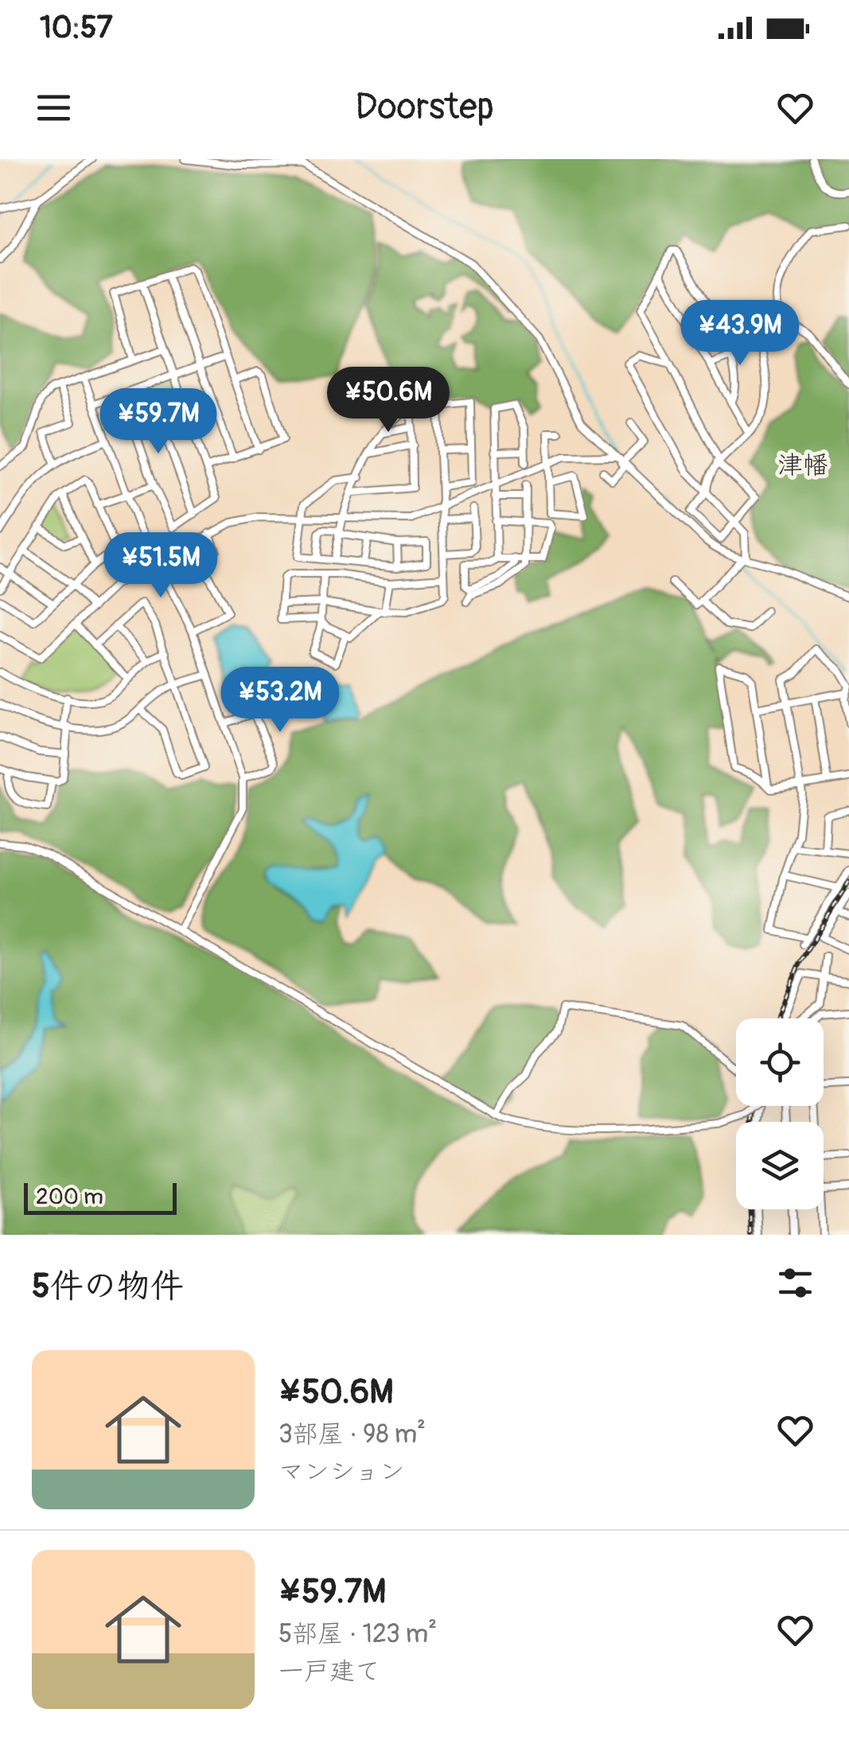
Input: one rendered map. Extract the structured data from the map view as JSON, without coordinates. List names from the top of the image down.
{
  "districts": ["津幡"],
  "scale_bar": "200 m",
  "page": {
    "status": "10:57",
    "header": "Doorstep",
    "price": [
      "¥43.9M",
      "¥50.6M",
      "¥59.7M",
      "¥51.5M",
      "¥53.2M"
    ],
    "scale": "200 m",
    "heading": "5件の物件",
    "list": [
      {
        "name": "¥50.6M",
        "note": "3部屋 · 98 m² · マンション"
      },
      {
        "name": "¥59.7M",
        "note": "5部屋 · 123 m² · 一戸建て"
      }
    ]
  }
}
